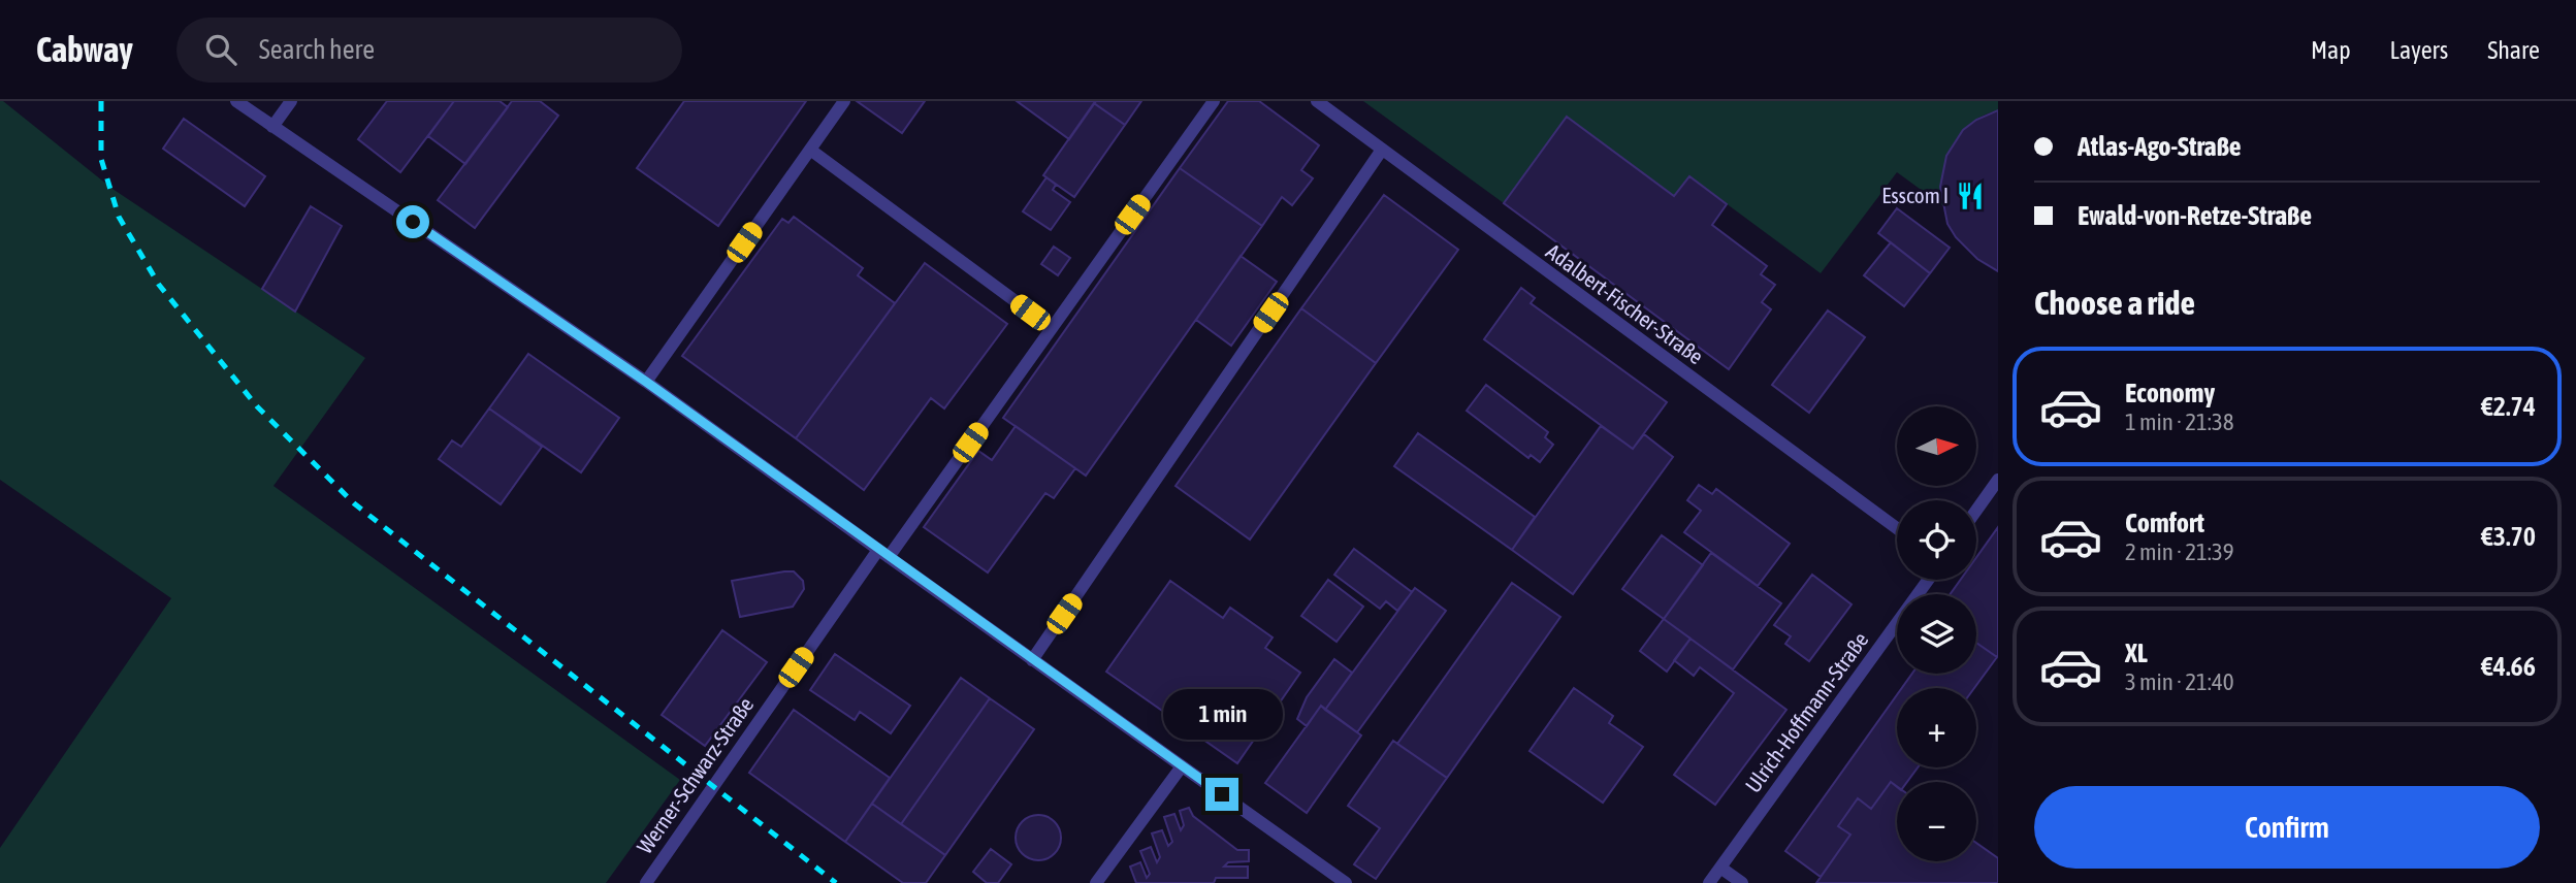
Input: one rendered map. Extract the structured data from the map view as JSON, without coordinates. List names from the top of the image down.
{
  "streets": {
    "lane": ["Adalbert-Fischer-Straße", "Ulrich-Hoffmann-Straße", "Werner-Schwarz-Straße"]
  },
  "places": {
    "restaurant": ["Esscom I"]
  },
  "north": "right",
  "page": {
    "header": "Cabway",
    "search": "Search here",
    "nav": ["Map", "Layers", "Share"],
    "banner": ["Atlas-Ago-Straße", "Ewald-von-Retze-Straße"],
    "heading": "Choose a ride",
    "list": [
      {
        "name": "Economy",
        "note": "1 min · 21:38",
        "value": "€2.74"
      },
      {
        "name": "Comfort",
        "note": "2 min · 21:39",
        "value": "€3.70"
      },
      {
        "name": "XL",
        "note": "3 min · 21:40",
        "value": "€4.66"
      }
    ],
    "map_buttons": ["+", "−"],
    "bubble": "1 min",
    "buttons": "Confirm"
  }
}
